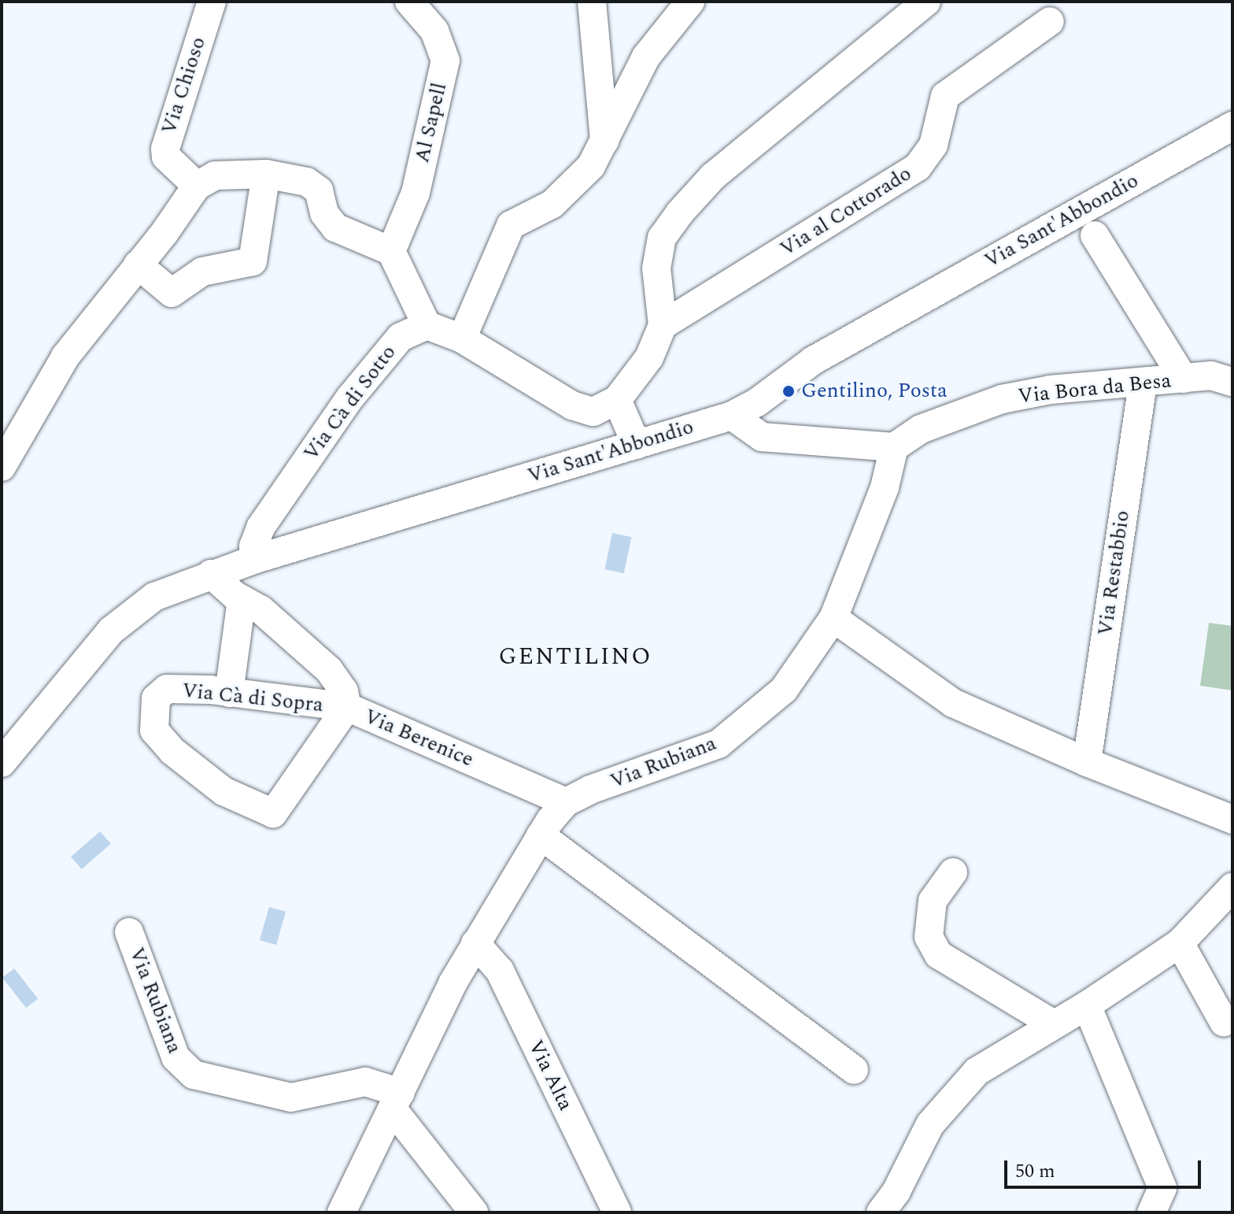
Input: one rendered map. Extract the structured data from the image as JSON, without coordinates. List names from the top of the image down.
{
  "streets": {
    "street": [
      "Via Chioso",
      "Al Sapell",
      "Via al Cottorado",
      "Via Sant'Abbondio",
      "Via Bora da Besa",
      "Via Cà di Sotto",
      "Via Restabbio",
      "Via Cà di Sopra",
      "Via Berenice",
      "Via Rubiana",
      "Via Alta"
    ]
  },
  "crossings": [
    ["Via Sant'Abbondio", "Via Cà di Sotto"],
    ["Via Sant'Abbondio", "Via Berenice"],
    ["Via Bora da Besa", "Via Restabbio"],
    ["Via Bora da Besa", "Via Rubiana"],
    ["Via Cà di Sopra", "Via Berenice"],
    ["Via Berenice", "Via Rubiana"],
    ["Via Rubiana", "Via Alta"]
  ],
  "districts": ["GENTILINO"],
  "places": ["Gentilino, Posta"],
  "scale_bar": "50 m"
}
